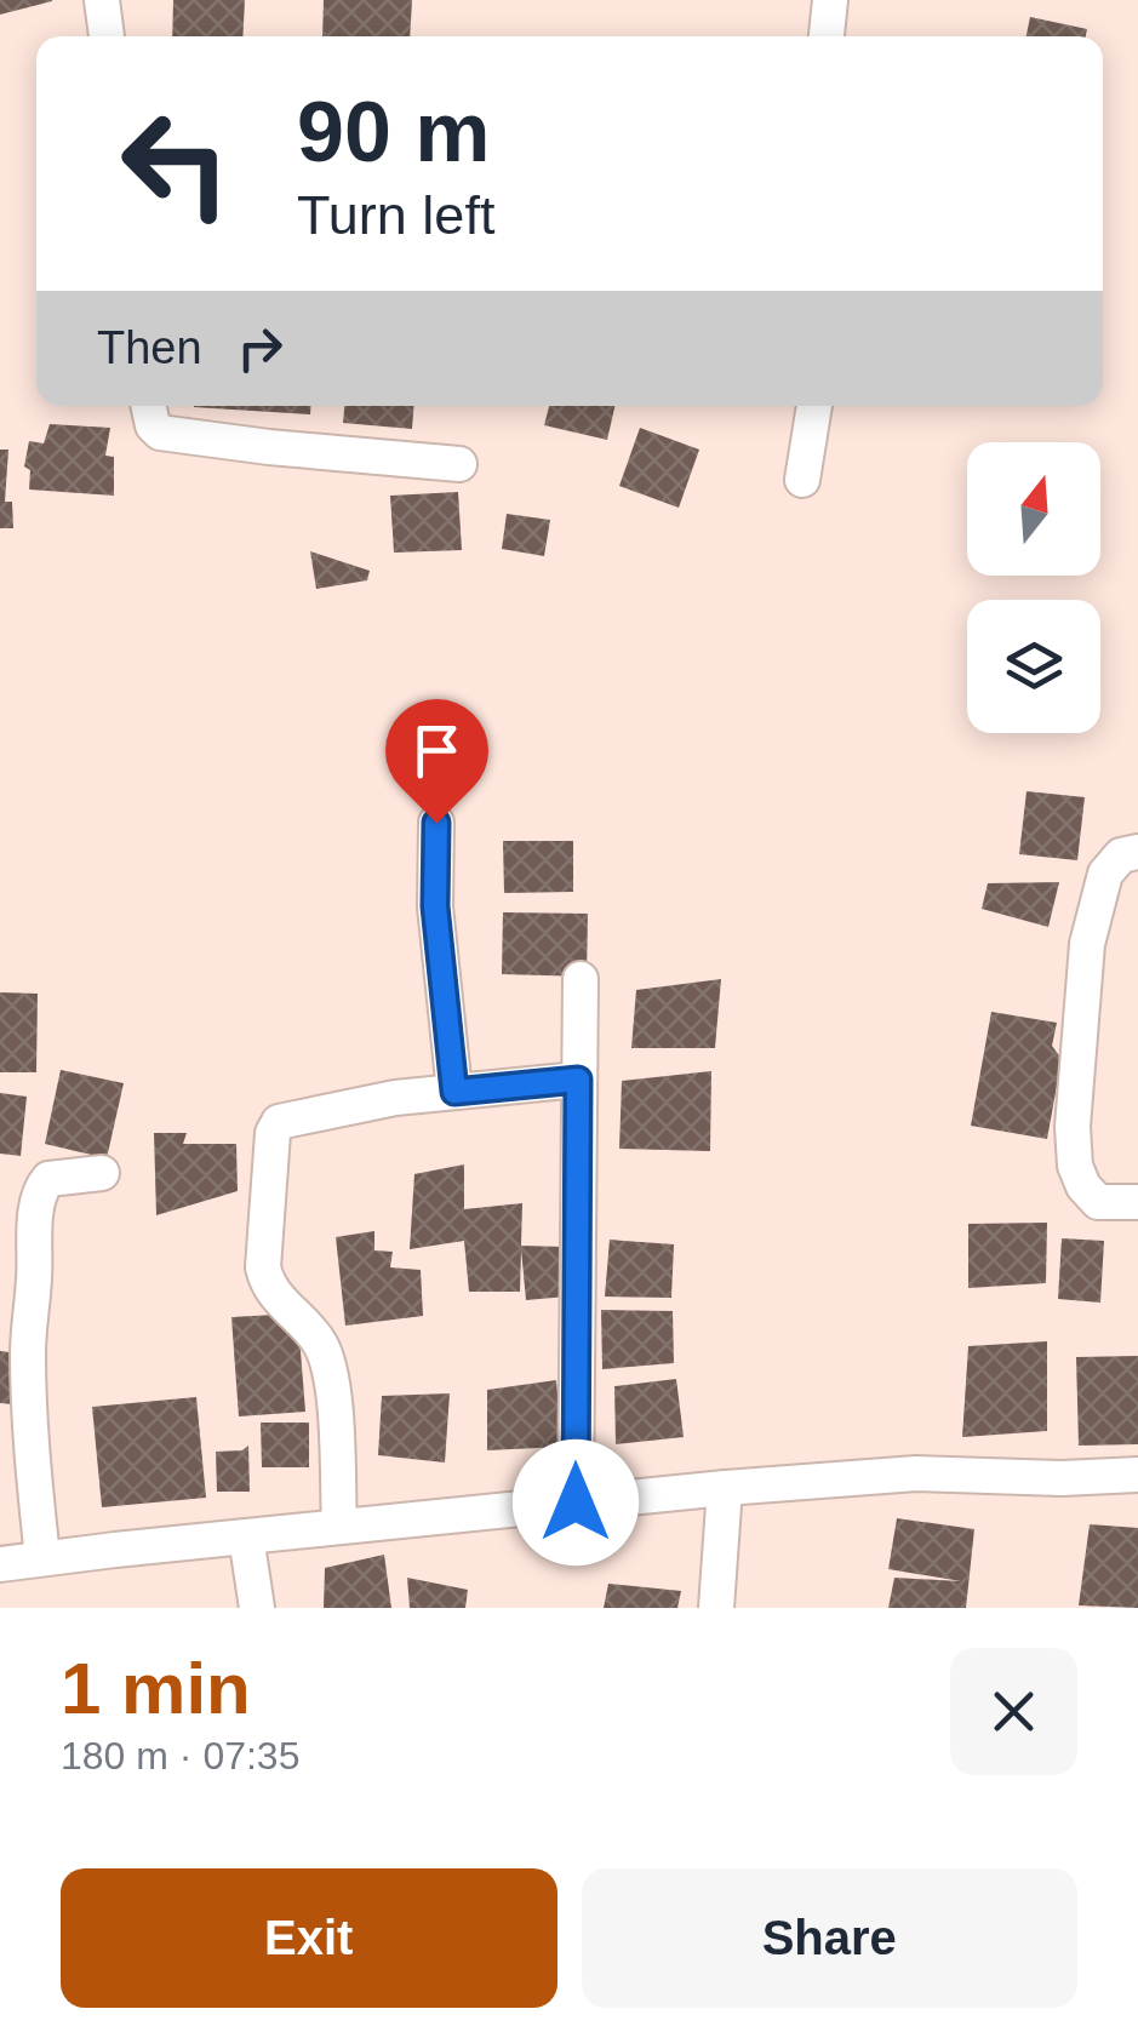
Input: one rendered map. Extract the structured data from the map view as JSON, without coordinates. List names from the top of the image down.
{
  "north": "top",
  "page": {
    "turn": ["90 m", "Turn left"],
    "then": "Then",
    "heading": ["1 min", "180 m · 07:35"],
    "buttons": ["Exit", "Share"]
  }
}
